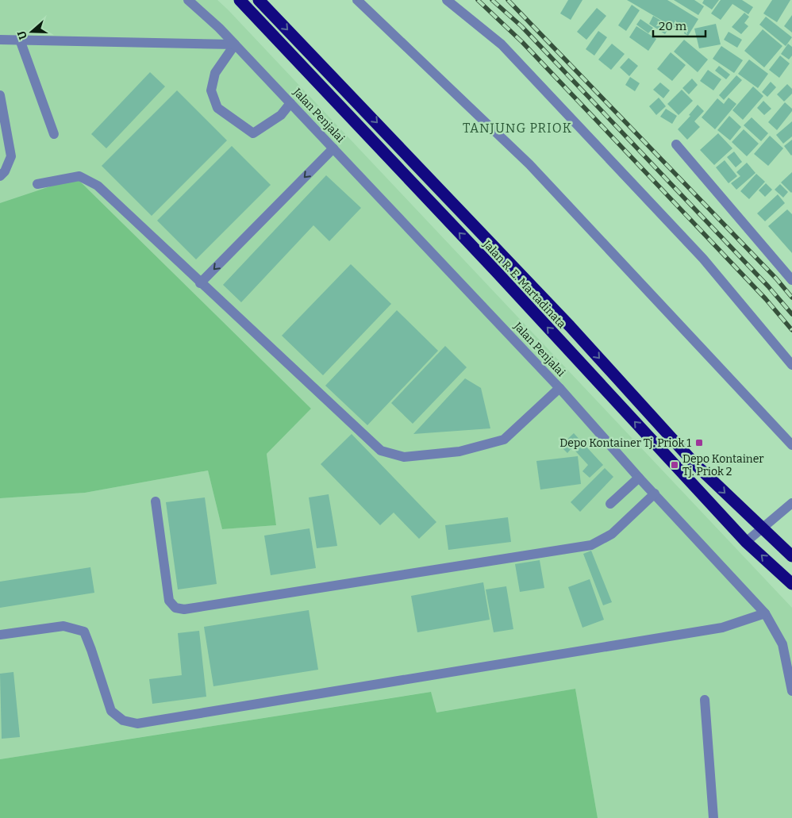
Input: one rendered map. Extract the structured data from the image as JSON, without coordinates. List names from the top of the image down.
{
  "streets": {
    "highway": ["Jalan R. E. Martadinata"],
    "street": ["Jalan Penjalai"]
  },
  "districts": ["TANJUNG PRIOK"],
  "places": {
    "transit": ["Depo Kontainer Tj. Priok 1", "Depo Kontainer Tj. Priok 2"]
  },
  "scale_bar": "20 m",
  "north": "left"
}
